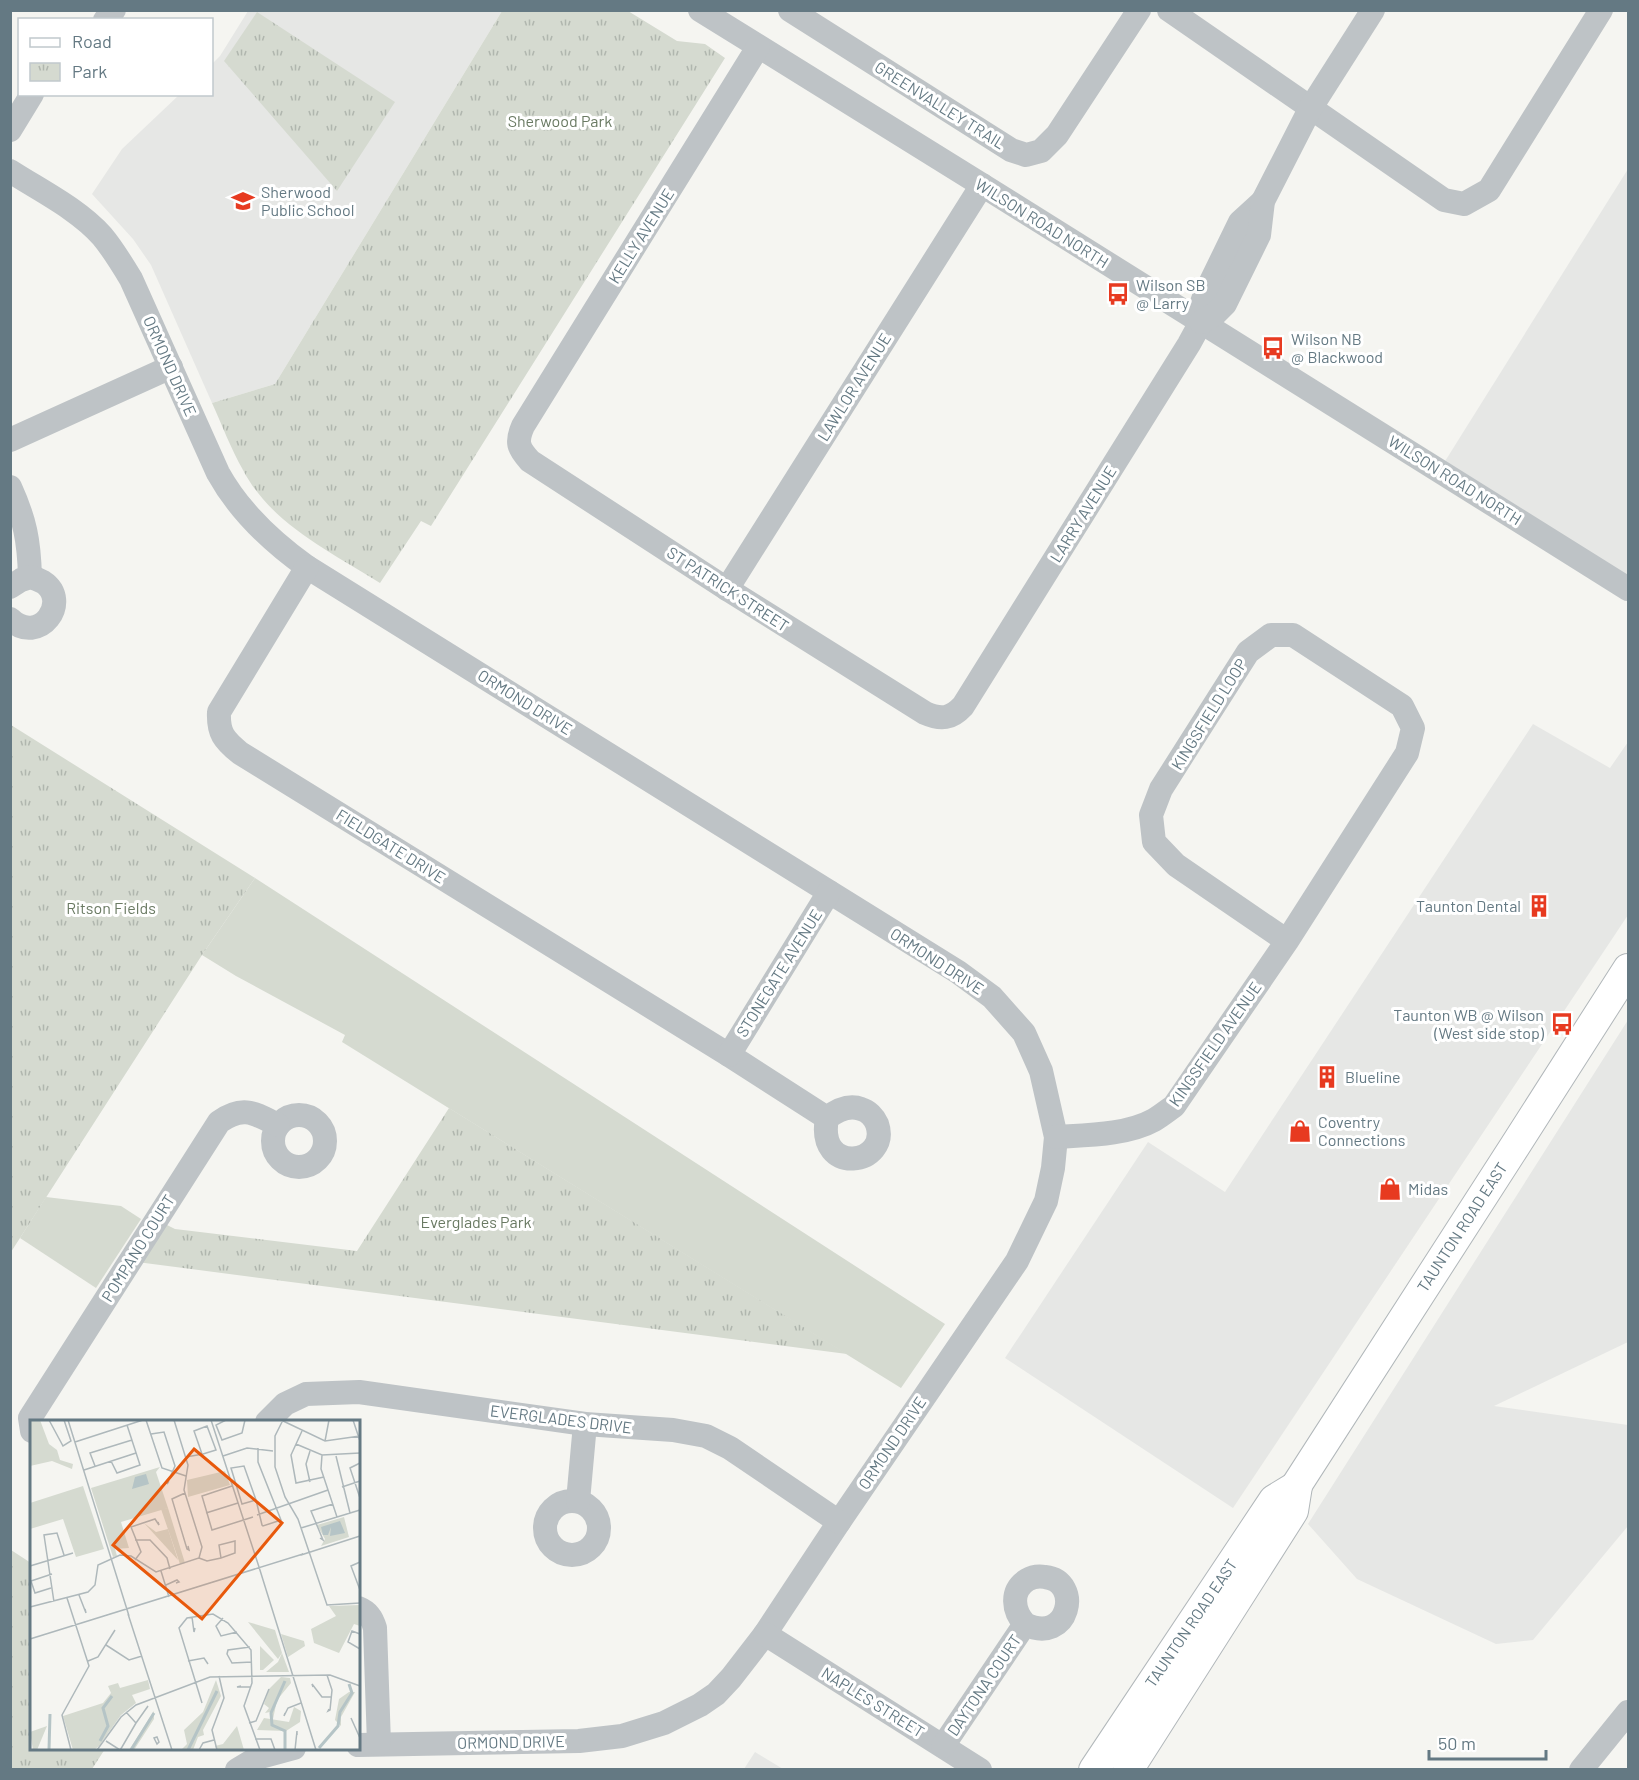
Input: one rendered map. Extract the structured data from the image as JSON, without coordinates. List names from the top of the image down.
{
  "streets": {
    "main road": ["TAUNTON ROAD EAST"],
    "street": [
      "GREENVALLEY TRAIL",
      "WILSON ROAD NORTH",
      "KELLY AVENUE",
      "ORMOND DRIVE",
      "LAWLOR AVENUE",
      "LARRY AVENUE",
      "ST PATRICK STREET",
      "KINGSFIELD LOOP",
      "FIELDGATE DRIVE",
      "STONEGATE AVENUE",
      "KINGSFIELD AVENUE",
      "POMPANO COURT",
      "EVERGLADES DRIVE",
      "DAYTONA COURT",
      "NAPLES STREET"
    ]
  },
  "crossings": [
    ["WILSON ROAD NORTH", "KELLY AVENUE"],
    ["WILSON ROAD NORTH", "LAWLOR AVENUE"],
    ["WILSON ROAD NORTH", "LARRY AVENUE"],
    ["KELLY AVENUE", "ST PATRICK STREET"],
    ["ORMOND DRIVE", "FIELDGATE DRIVE"],
    ["ORMOND DRIVE", "STONEGATE AVENUE"],
    ["ORMOND DRIVE", "KINGSFIELD AVENUE"],
    ["ORMOND DRIVE", "EVERGLADES DRIVE"],
    ["ORMOND DRIVE", "NAPLES STREET"],
    ["LAWLOR AVENUE", "ST PATRICK STREET"],
    ["LARRY AVENUE", "ST PATRICK STREET"],
    ["KINGSFIELD LOOP", "KINGSFIELD AVENUE"],
    ["FIELDGATE DRIVE", "STONEGATE AVENUE"],
    ["DAYTONA COURT", "NAPLES STREET"]
  ],
  "parks": ["Sherwood Park", "Ritson Fields", "Everglades Park"],
  "places": {
    "school or university": ["Sherwood Public School"],
    "bus stop": ["Wilson SB @ Larry", "Wilson NB @ Blackwood", "Taunton WB @ Wilson (West side stop)"],
    "building": ["Taunton Dental", "Blueline"],
    "shop": ["Coventry Connections", "Midas"]
  },
  "legend": ["Road", "Park"],
  "scale_bar": "50 m"
}
